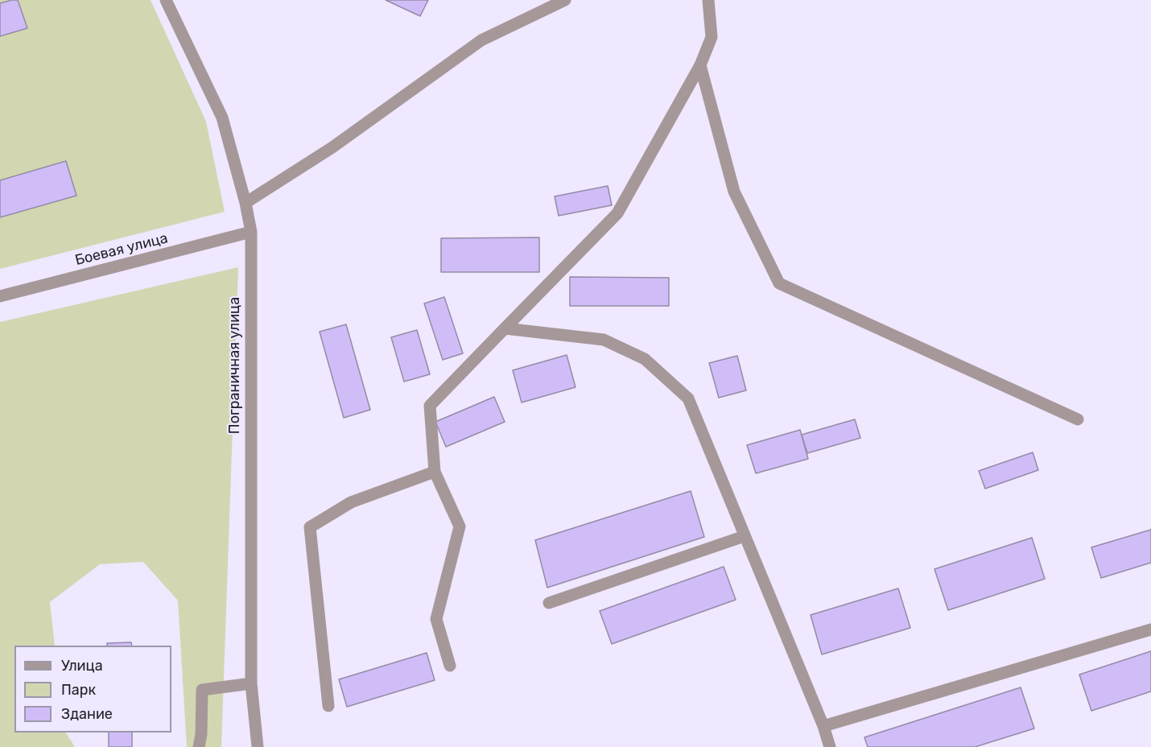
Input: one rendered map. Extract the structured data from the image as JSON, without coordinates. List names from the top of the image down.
{
  "streets": {
    "street": ["Боевая улица", "Пограничная улица"]
  },
  "crossings": [
    ["Боевая улица", "Пограничная улица"]
  ],
  "legend": ["Улица", "Парк", "Здание"]
}
